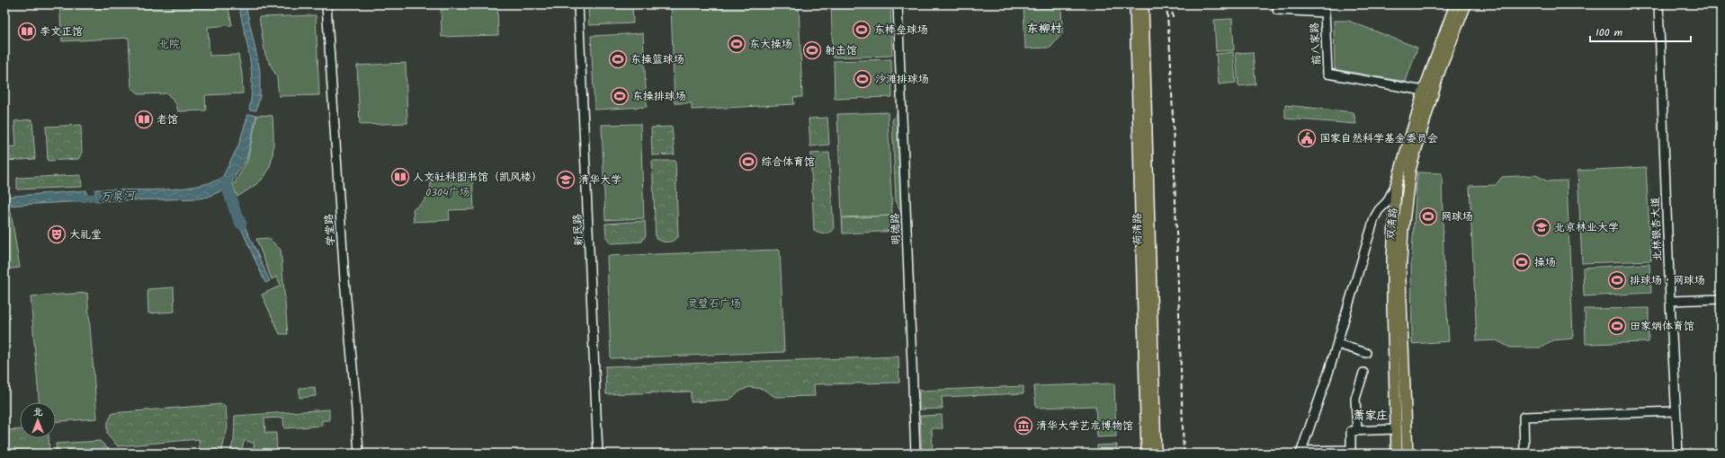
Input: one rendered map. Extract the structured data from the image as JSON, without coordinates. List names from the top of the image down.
{
  "streets": {
    "main road": ["双清路", "荷清路"],
    "street": [
      "前八家路",
      "明德路",
      "北林银杏大道",
      "学堂路",
      "新民路"
    ]
  },
  "crossings": [
    ["前八家路", "双清路"]
  ],
  "districts": ["东柳村", "萧家庄"],
  "water": ["万泉河"],
  "parks": ["北院", "0304广场", "灵璧石广场"],
  "places": {
    "sports": [
      "东棒垒球场",
      "东大操场",
      "射击馆",
      "东操篮球场",
      "沙滩排球场",
      "东操排球场",
      "综合体育馆",
      "网球场",
      "操场",
      "排球场，网球场",
      "田家炳体育馆"
    ],
    "library": ["李文正馆", "老馆", "人文社科图书馆（凯风楼）"],
    "public building": ["国家自然科学基金委员会"],
    "school or university": ["清华大学", "北京林业大学"],
    "theatre": ["大礼堂"],
    "museum": ["清华大学艺术博物馆"]
  },
  "scale_bar": "100 m",
  "north": "top"
}
